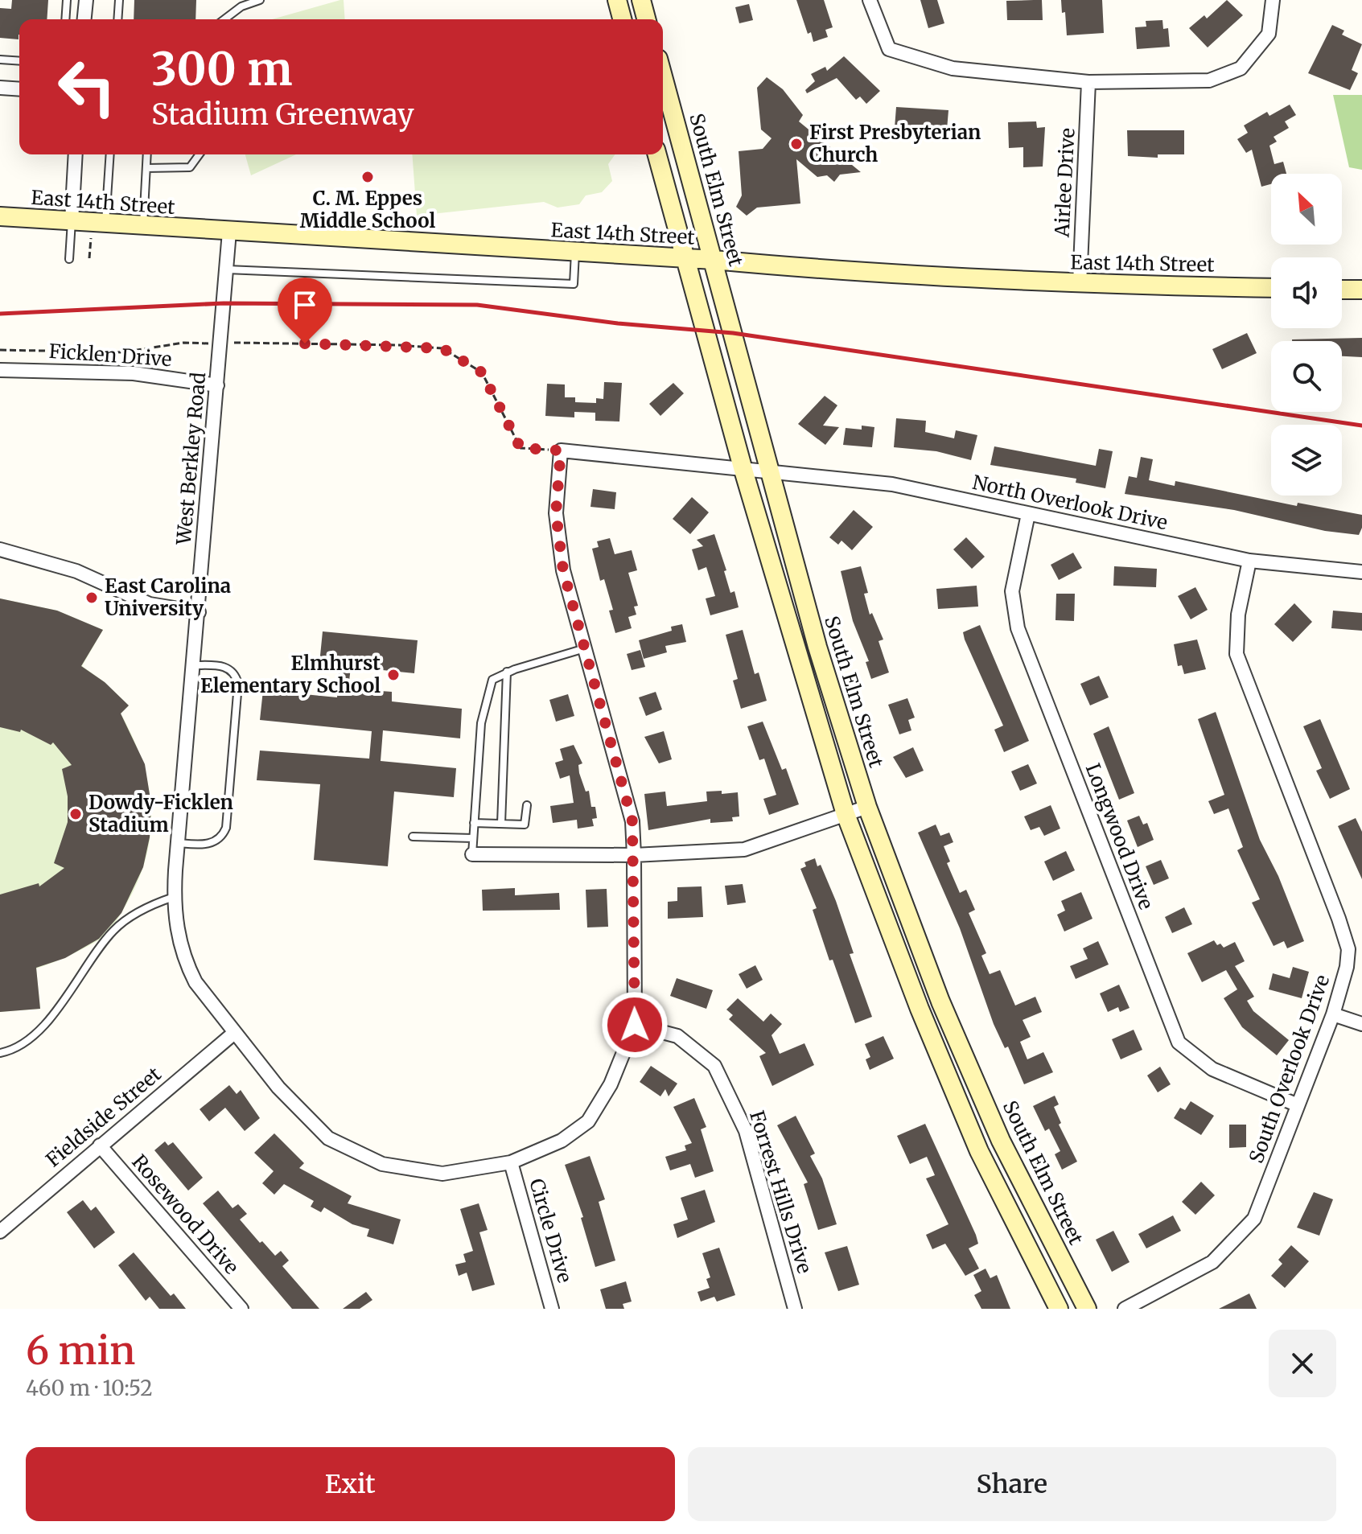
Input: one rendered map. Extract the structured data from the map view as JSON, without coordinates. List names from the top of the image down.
{
  "streets": {
    "street": [
      "Airlee Drive",
      "South Elm Street",
      "East 14th Street",
      "Ficklen Drive",
      "West Berkley Road",
      "North Overlook Drive",
      "Longwood Drive",
      "South Overlook Drive",
      "Fieldside Street",
      "Forrest Hills Drive",
      "Rosewood Drive",
      "Circle Drive"
    ]
  },
  "crossings": [
    ["Airlee Drive", "East 14th Street"],
    ["South Elm Street", "East 14th Street"],
    ["South Elm Street", "North Overlook Drive"],
    ["East 14th Street", "West Berkley Road"],
    ["Ficklen Drive", "West Berkley Road"],
    ["West Berkley Road", "Fieldside Street"],
    ["West Berkley Road", "Forrest Hills Drive"],
    ["West Berkley Road", "Circle Drive"],
    ["North Overlook Drive", "Longwood Drive"],
    ["North Overlook Drive", "South Overlook Drive"],
    ["Longwood Drive", "South Overlook Drive"],
    ["Fieldside Street", "Rosewood Drive"]
  ],
  "places": [
    "First Presbyterian Church",
    "C. M. Eppes Middle School",
    "East Carolina University",
    "Elmhurst Elementary School",
    "Dowdy-Ficklen Stadium"
  ],
  "north": "top left",
  "page": {
    "turn": ["300 m", "Stadium Greenway"],
    "heading": ["6 min", "460 m · 10:52"],
    "buttons": ["Exit", "Share"]
  }
}
